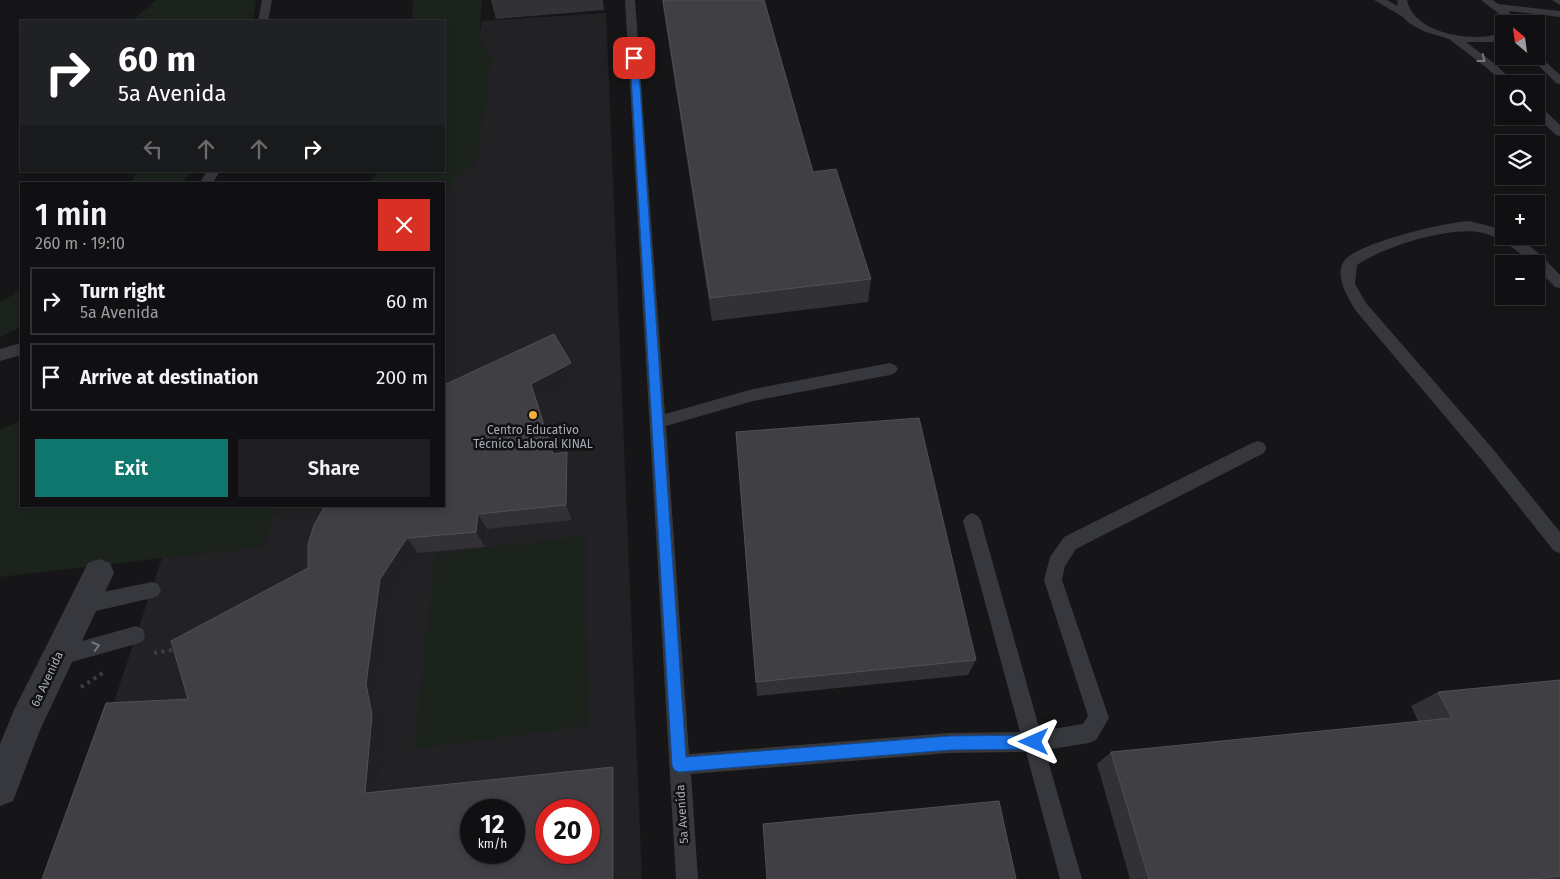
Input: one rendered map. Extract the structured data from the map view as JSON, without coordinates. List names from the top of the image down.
{
  "streets": {
    "street": ["6a Avenida"],
    "lane": ["5a Avenida"]
  },
  "places": ["Centro Educativo Técnico Laboral KINAL"],
  "north": "top left",
  "page": {
    "map_buttons": ["+", "−"],
    "turn": ["60 m", "5a Avenida"],
    "heading": ["1 min", "260 m · 19:10"],
    "list": [
      {
        "name": "Turn right",
        "note": "5a Avenida",
        "value": "60 m"
      },
      {
        "name": "Arrive at destination",
        "value": "200 m"
      }
    ],
    "buttons": ["Exit", "Share"],
    "speed": "12 km/h",
    "limit": "20"
  }
}
